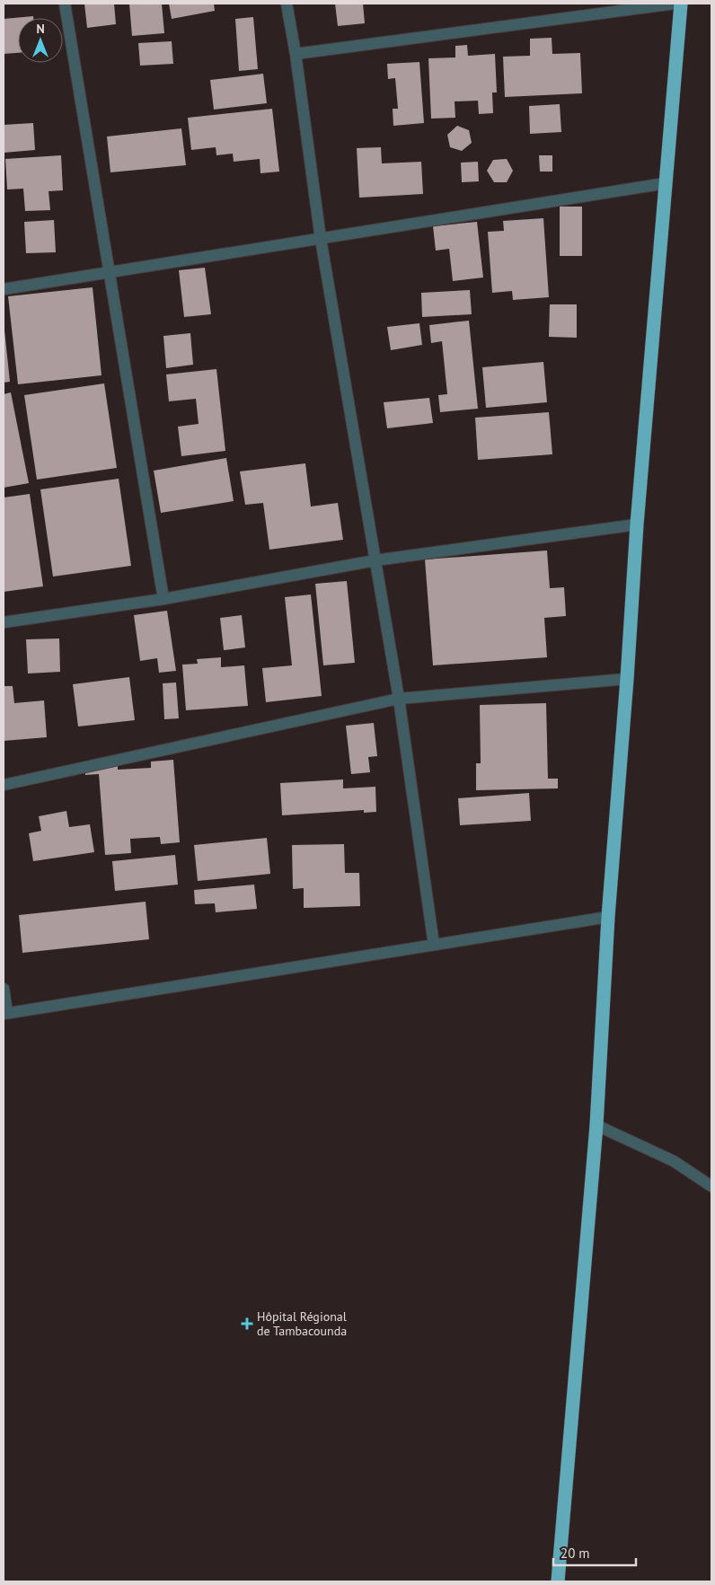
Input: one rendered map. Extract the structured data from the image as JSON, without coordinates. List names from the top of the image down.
{
  "places": {
    "health": ["Hôpital Régional de Tambacounda"]
  },
  "scale_bar": "20 m",
  "north": "top"
}
